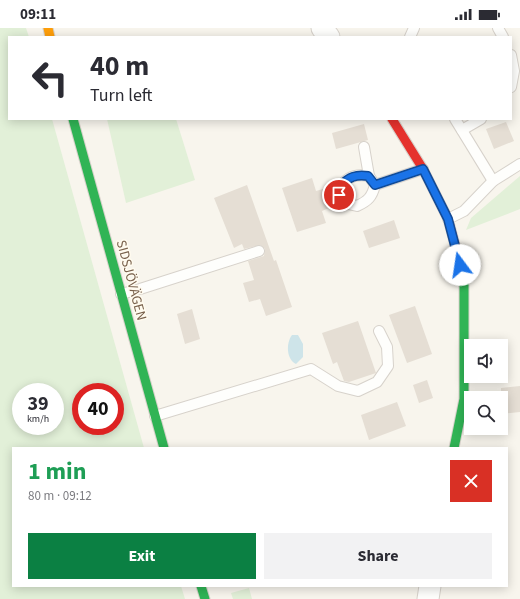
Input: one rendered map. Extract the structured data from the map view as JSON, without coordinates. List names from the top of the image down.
{
  "streets": {
    "main road": ["SIDSJÖVÄGEN"]
  },
  "page": {
    "status": "09:11",
    "turn": ["40 m", "Turn left"],
    "speed": "39 km/h",
    "limit": "40",
    "heading": ["1 min", "80 m · 09:12"],
    "buttons": ["Exit", "Share"]
  }
}
